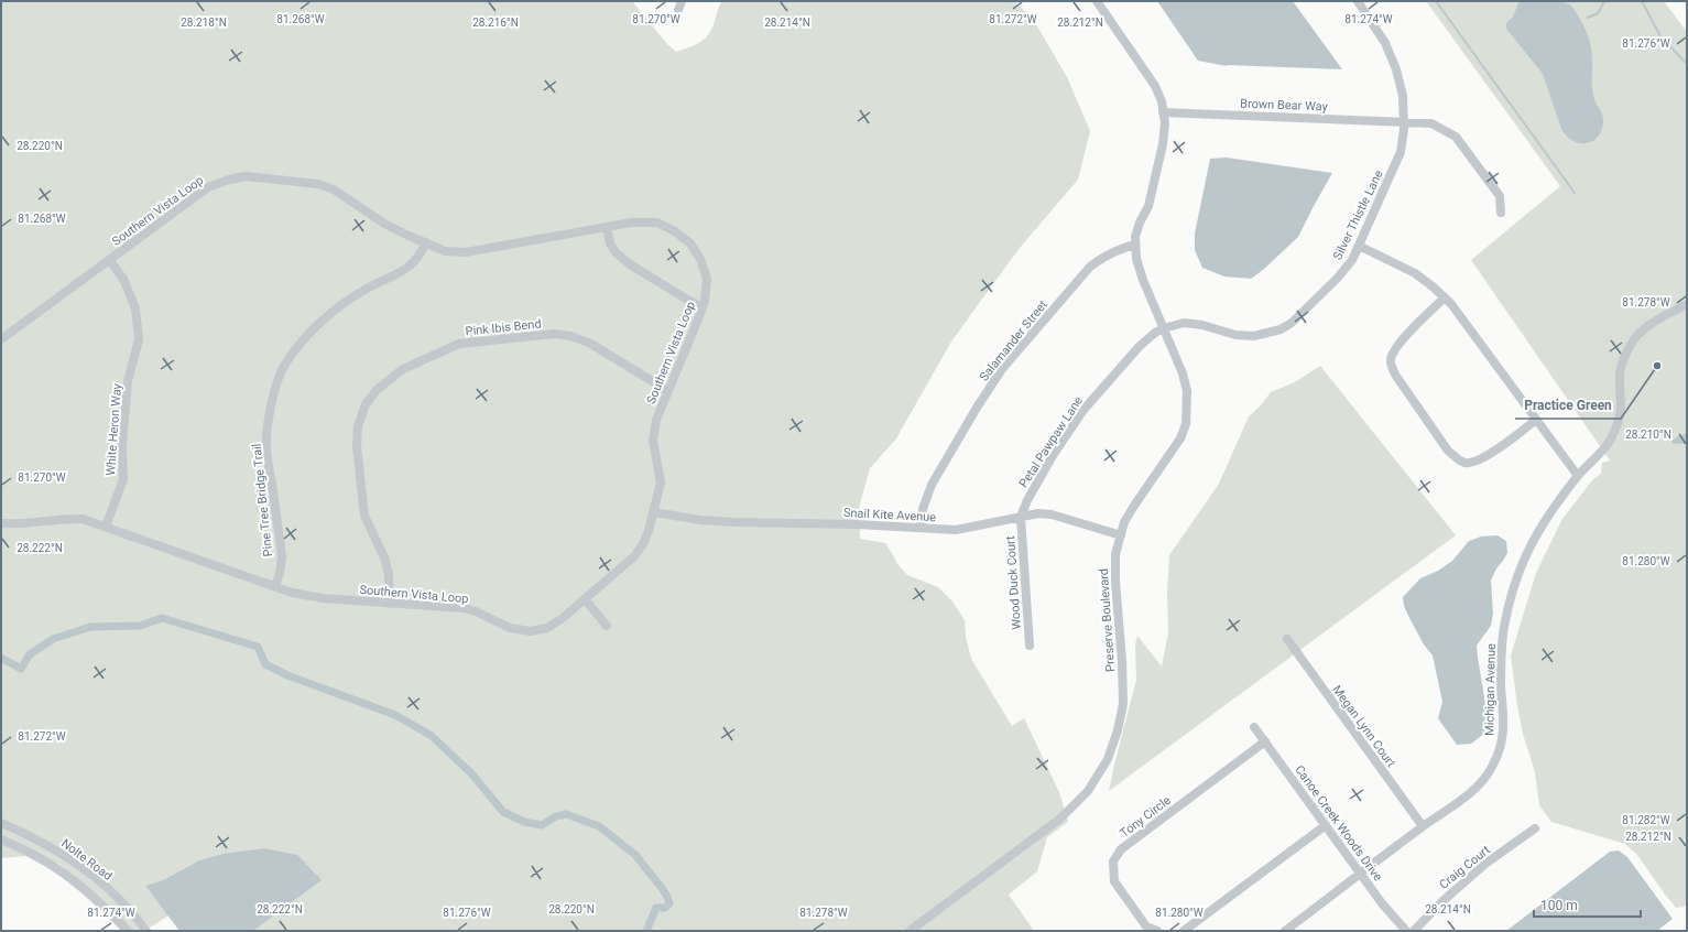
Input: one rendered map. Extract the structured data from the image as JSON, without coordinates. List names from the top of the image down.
{
  "streets": {
    "street": [
      "Brown Bear Way",
      "Southern Vista Loop",
      "Silver Thistle Lane",
      "Pink Ibis Bend",
      "Salamander Street",
      "White Heron Way",
      "Petal Pawpaw Lane",
      "Pine Tree Bridge Trail",
      "Snail Kite Avenue",
      "Wood Duck Court",
      "Preserve Boulevard",
      "Michigan Avenue",
      "Megan Lynn Court",
      "Tony Circle",
      "Canoe Creek Woods Drive",
      "Nolte Road",
      "Craig Court"
    ]
  },
  "crossings": [
    ["Brown Bear Way", "Silver Thistle Lane"],
    ["Brown Bear Way", "Preserve Boulevard"],
    ["Southern Vista Loop", "Pink Ibis Bend"],
    ["Southern Vista Loop", "White Heron Way"],
    ["Southern Vista Loop", "Pine Tree Bridge Trail"],
    ["Southern Vista Loop", "Snail Kite Avenue"],
    ["Silver Thistle Lane", "Petal Pawpaw Lane"],
    ["Silver Thistle Lane", "Preserve Boulevard"],
    ["Salamander Street", "Snail Kite Avenue"],
    ["Salamander Street", "Preserve Boulevard"],
    ["Petal Pawpaw Lane", "Snail Kite Avenue"],
    ["Petal Pawpaw Lane", "Wood Duck Court"],
    ["Petal Pawpaw Lane", "Preserve Boulevard"],
    ["Snail Kite Avenue", "Wood Duck Court"],
    ["Snail Kite Avenue", "Preserve Boulevard"],
    ["Michigan Avenue", "Megan Lynn Court"],
    ["Michigan Avenue", "Canoe Creek Woods Drive"],
    ["Tony Circle", "Canoe Creek Woods Drive"]
  ],
  "places": ["Practice Green"],
  "scale_bar": "100 m",
  "coordinates": [
    "81.268°W",
    "81.270°W",
    "81.272°W",
    "81.274°W",
    "28.218°N",
    "28.216°N",
    "28.214°N",
    "28.212°N",
    "81.276°W",
    "28.220°N",
    "81.278°W",
    "28.210°N",
    "28.222°N",
    "81.280°W",
    "81.282°W"
  ]
}
